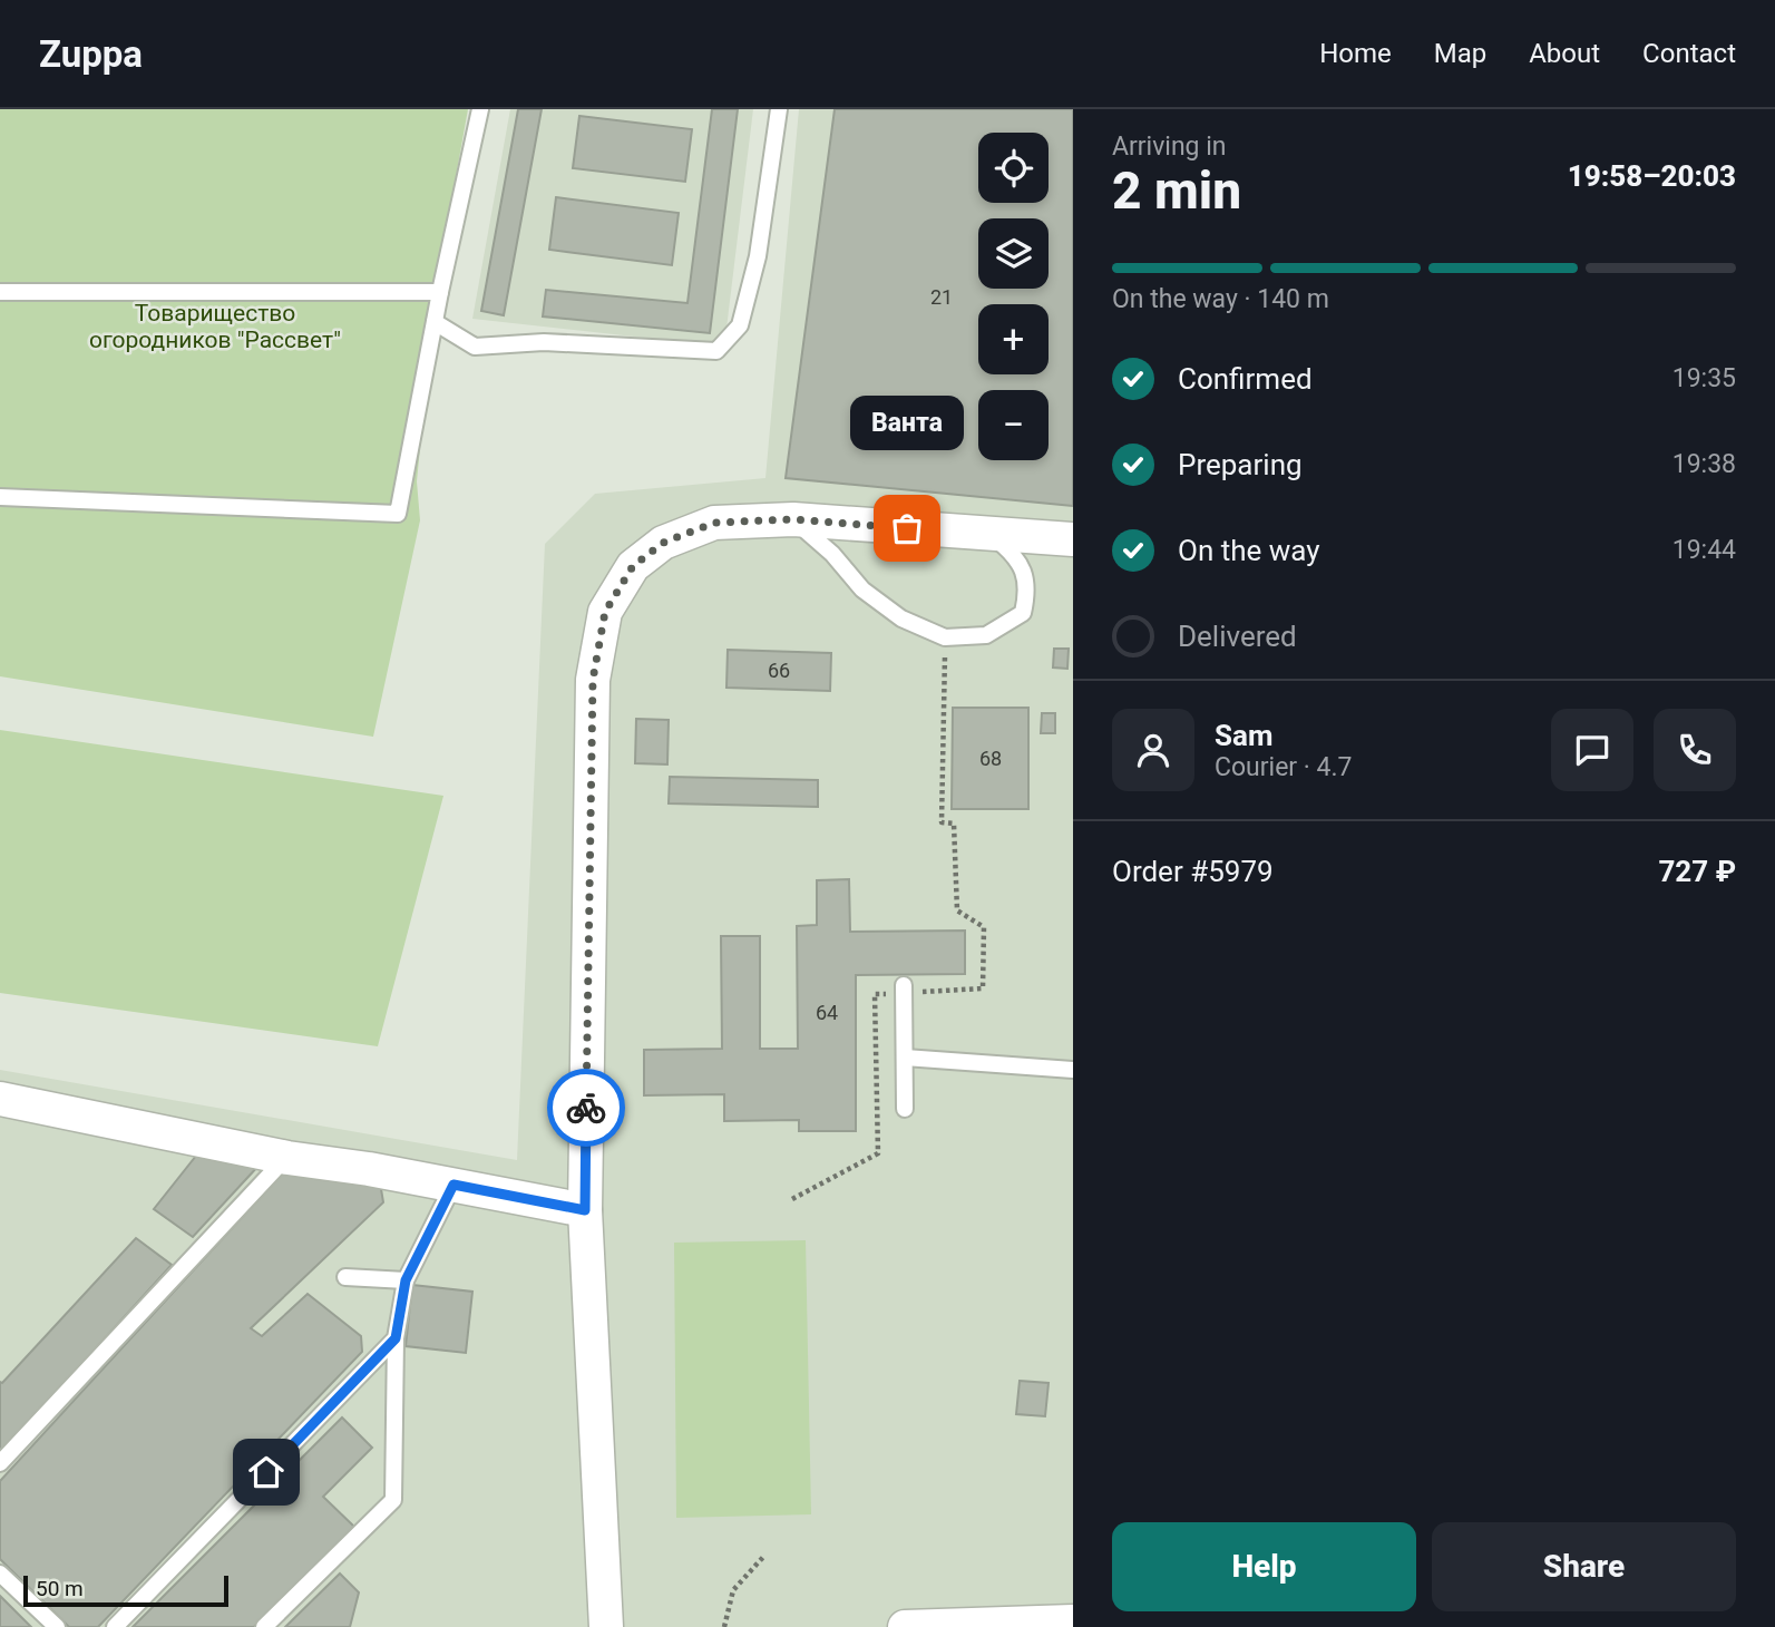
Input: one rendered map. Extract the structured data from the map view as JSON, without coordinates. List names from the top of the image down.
{
  "parks": ["Товарищество огородников \"Рассвет\""],
  "places": ["Ванта"],
  "house_numbers": [
    "21",
    "66",
    "68",
    "64"
  ],
  "scale_bar": "50 m",
  "page": {
    "header": "Zuppa",
    "nav": [
      "Home",
      "Map",
      "About",
      "Contact"
    ],
    "heading": ["2 min", "Arriving in", "19:58–20:03"],
    "panel": [
      "Sam",
      "Courier · 4.7",
      "Order #5979",
      "727 ₽"
    ],
    "map_buttons": ["+", "−"],
    "bar": "On the way · 140 m",
    "list": [
      ["Confirmed", "19:35"],
      ["Preparing", "19:38"],
      ["On the way", "19:44"],
      "Delivered"
    ],
    "bubble": "Ванта",
    "buttons": ["Help", "Share"],
    "scale": "50 m"
  }
}
